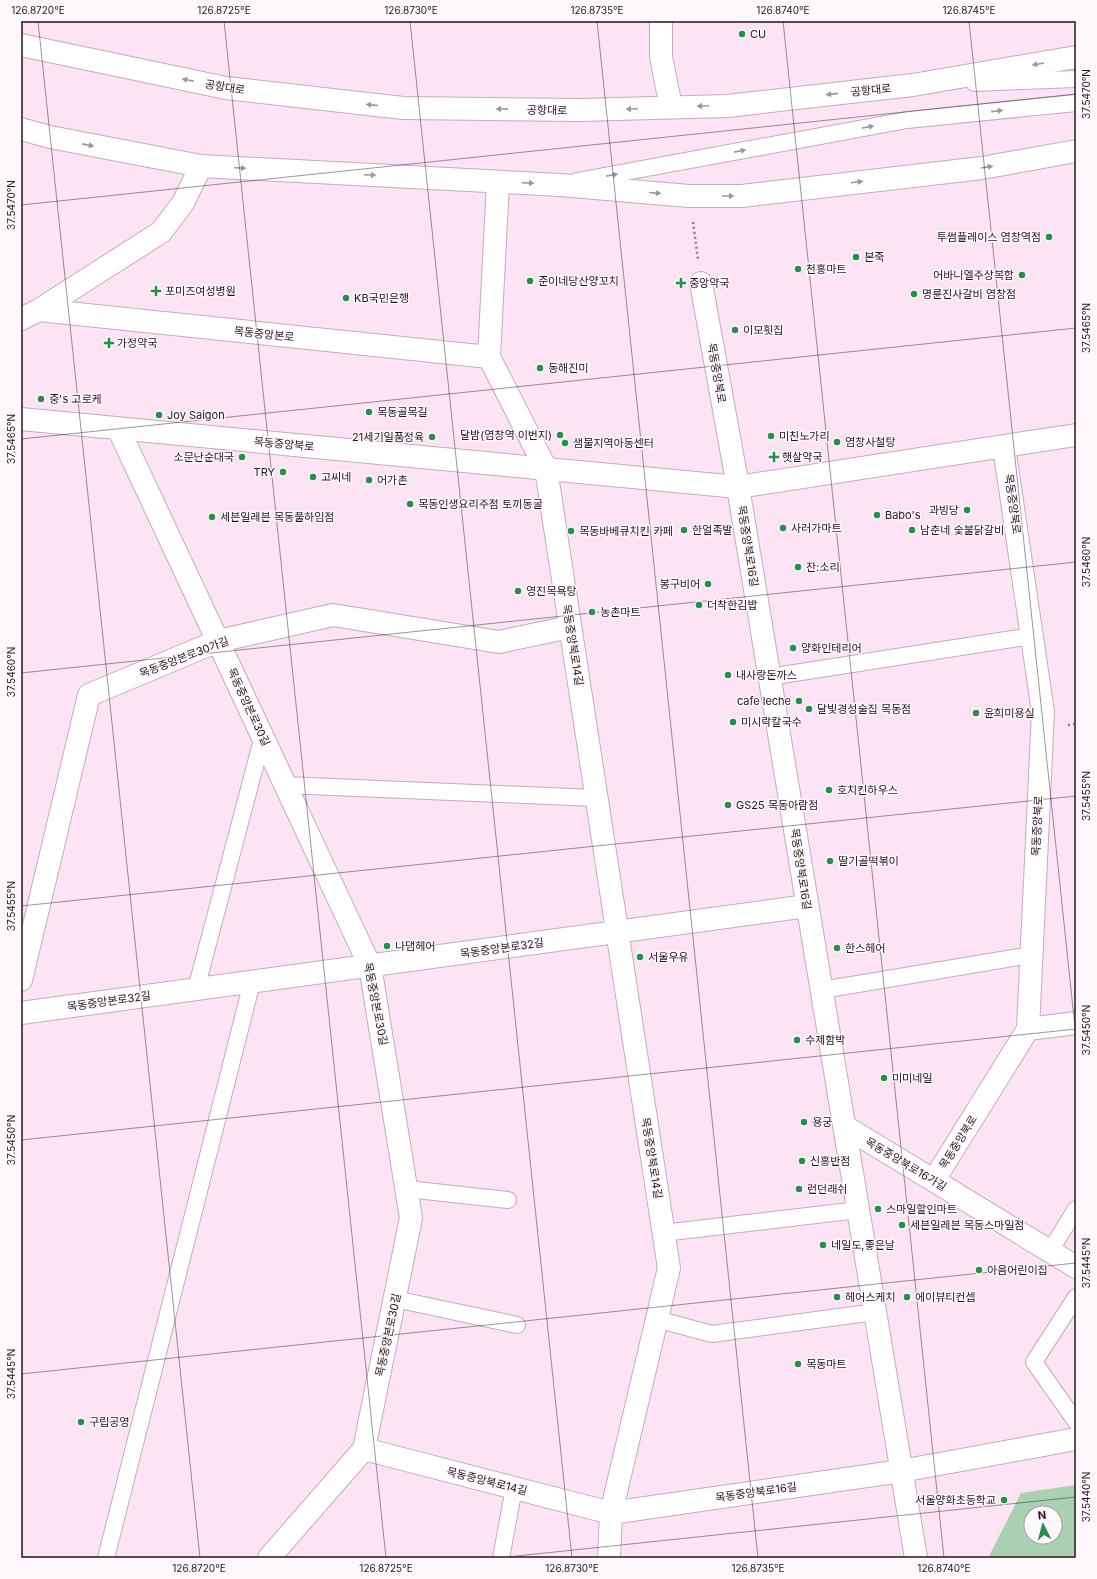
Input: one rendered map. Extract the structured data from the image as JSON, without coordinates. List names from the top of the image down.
{
  "streets": {
    "street": [
      "공항대로",
      "목동중앙본로",
      "목동중앙북로",
      "목동중앙북로16길",
      "목동중앙북로14길",
      "목동중앙본로30가길",
      "목동중앙본로30길",
      "목동중앙본로32길",
      "목동중앙북로16가길"
    ]
  },
  "crossings": [
    ["목동중앙북로", "목동중앙북로16길"],
    ["목동중앙북로", "목동중앙북로14길"],
    ["목동중앙북로", "목동중앙본로30길"],
    ["목동중앙북로", "목동중앙북로16가길"],
    ["목동중앙북로16길", "목동중앙북로14길"],
    ["목동중앙북로16길", "목동중앙본로32길"],
    ["목동중앙북로16길", "목동중앙북로16가길"],
    ["목동중앙북로14길", "목동중앙본로30가길"],
    ["목동중앙북로14길", "목동중앙본로30길"],
    ["목동중앙북로14길", "목동중앙본로32길"],
    ["목동중앙본로30가길", "목동중앙본로30길"],
    ["목동중앙본로30길", "목동중앙본로32길"]
  ],
  "places": {
    "other": [
      "CU",
      "투썸플레이스 염창역점",
      "본죽",
      "천흥마트",
      "어바니엘주상복합",
      "준이네당산양꼬치",
      "명륜진사갈비 염창점",
      "KB국민은행",
      "이모횟집",
      "동해진미",
      "중's 고로케",
      "목동골목길",
      "Joy Saigon",
      "달밤(염창역 이번지)",
      "미친노가리",
      "21세기일품정육",
      "염창사철탕",
      "샘물지역아동센터",
      "소문난순대국",
      "TRY",
      "고씨네",
      "어가촌",
      "목동인생요리주점 토끼동굴",
      "과빙당",
      "Babo's",
      "세븐일레븐 목동풀하임점",
      "사러가마트",
      "한얼족발",
      "남춘네 숯불닭갈비",
      "목동바베큐치킨 카페",
      "잔:소리",
      "봉구비어",
      "영진목욕탕",
      "더착한김밥",
      "농촌마트",
      "양화인테리어",
      "내사랑돈까스",
      "cafe leche",
      "달빛경성술집 목동점",
      "윤희미용실",
      "미시락칼국수",
      "호치킨하우스",
      "GS25 목동아람점",
      "딸기골떡볶이",
      "나댐헤어",
      "한스헤어",
      "서울우유",
      "수제함박",
      "미미네일",
      "용궁",
      "신흥반점",
      "런던래쉬",
      "스마일할인마트",
      "세븐일레븐 목동스마일점",
      "네일도,좋은날",
      "아음어린이집",
      "헤어스케치",
      "에이뷰티컨셉",
      "목동마트",
      "구립공영",
      "서울양화초등학교"
    ],
    "health": [
      "중앙약국",
      "포미즈여성병원",
      "가정약국",
      "햇살약국"
    ]
  },
  "north": "top",
  "coordinates": [
    "126.8720°E",
    "126.8725°E",
    "126.8730°E",
    "126.8735°E",
    "126.8740°E",
    "126.8745°E",
    "37.5470°N",
    "37.5465°N",
    "37.5460°N",
    "37.5455°N",
    "37.5450°N",
    "37.5445°N",
    "37.5440°N"
  ]
}
